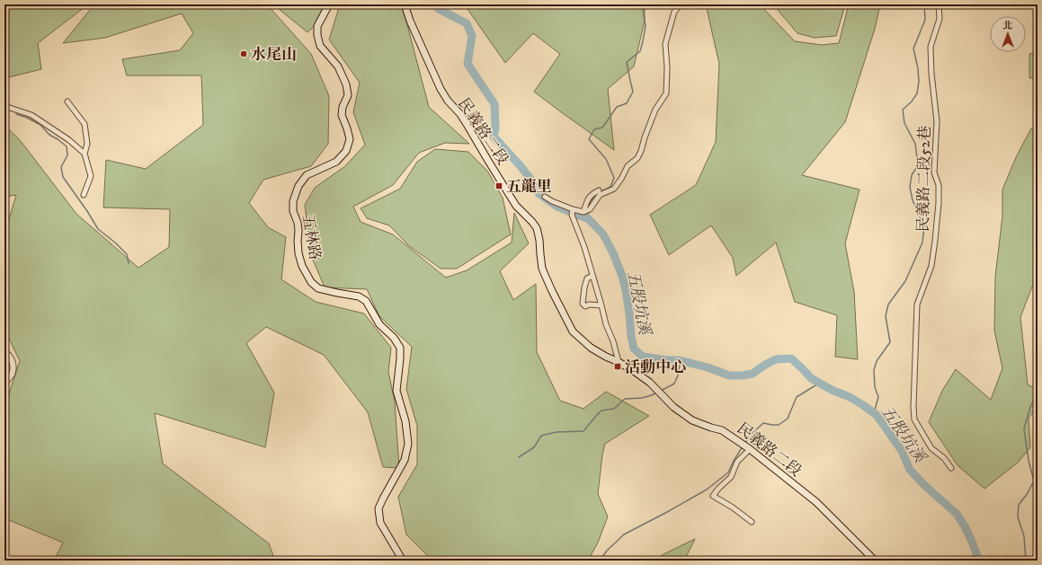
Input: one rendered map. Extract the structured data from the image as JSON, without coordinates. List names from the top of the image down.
{
  "streets": {
    "main road": ["民義路二段", "五林路"],
    "street": ["民義路二段52巷"]
  },
  "water": ["五股坑溪"],
  "places": {
    "other": ["水尾山"],
    "transit": ["五龍里", "活動中心"]
  },
  "north": "top"
}
